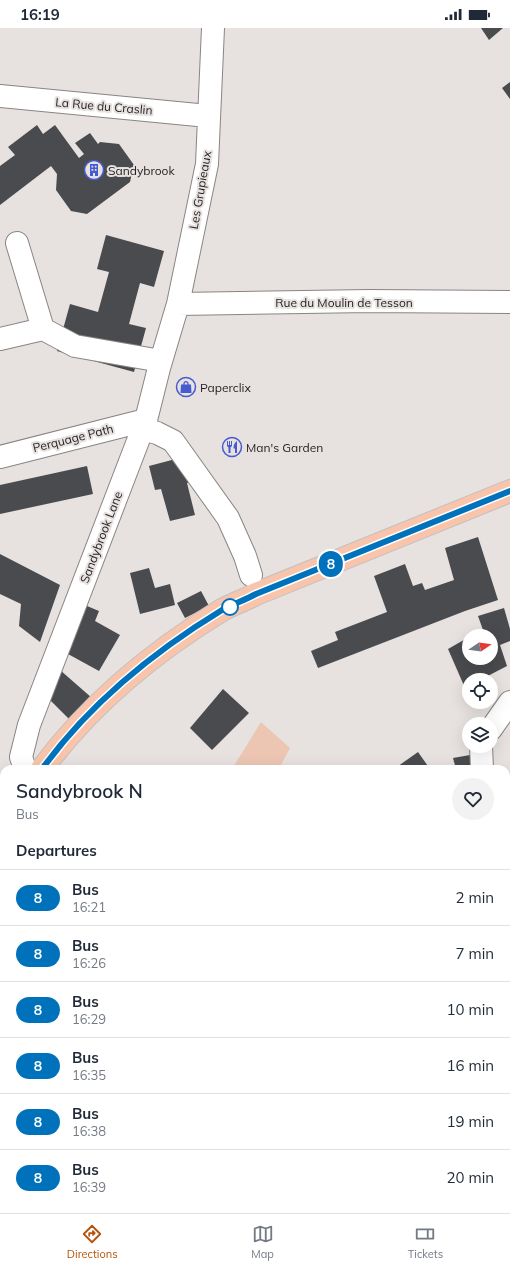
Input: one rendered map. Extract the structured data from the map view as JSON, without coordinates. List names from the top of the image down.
{
  "streets": {
    "street": [
      "La Rue du Craslin",
      "Les Grupieaux",
      "Rue du Moulin de Tesson",
      "Perquage Path",
      "Sandybrook Lane"
    ]
  },
  "crossings": [
    ["La Rue du Craslin", "Les Grupieaux"],
    ["Les Grupieaux", "Rue du Moulin de Tesson"],
    ["Les Grupieaux", "Sandybrook Lane"],
    ["Rue du Moulin de Tesson", "Sandybrook Lane"],
    ["Perquage Path", "Sandybrook Lane"]
  ],
  "places": {
    "building": ["Sandybrook"],
    "shop": ["Paperclix"],
    "restaurant": ["Man's Garden"]
  },
  "lines": ["bus line 8"],
  "north": "right",
  "page": {
    "status": "16:19",
    "on_map": "8",
    "heading": [
      ["Sandybrook N", "Bus"],
      "Departures"
    ],
    "list": [
      {
        "mark": "8",
        "name": "Bus",
        "note": "16:21",
        "value": "2 min"
      },
      {
        "mark": "8",
        "name": "Bus",
        "note": "16:26",
        "value": "7 min"
      },
      {
        "mark": "8",
        "name": "Bus",
        "note": "16:29",
        "value": "10 min"
      },
      {
        "mark": "8",
        "name": "Bus",
        "note": "16:35",
        "value": "16 min"
      },
      {
        "mark": "8",
        "name": "Bus",
        "note": "16:38",
        "value": "19 min"
      },
      {
        "mark": "8",
        "name": "Bus",
        "note": "16:39",
        "value": "20 min"
      }
    ],
    "tabs": ["Directions", "Map", "Tickets"]
  }
}
